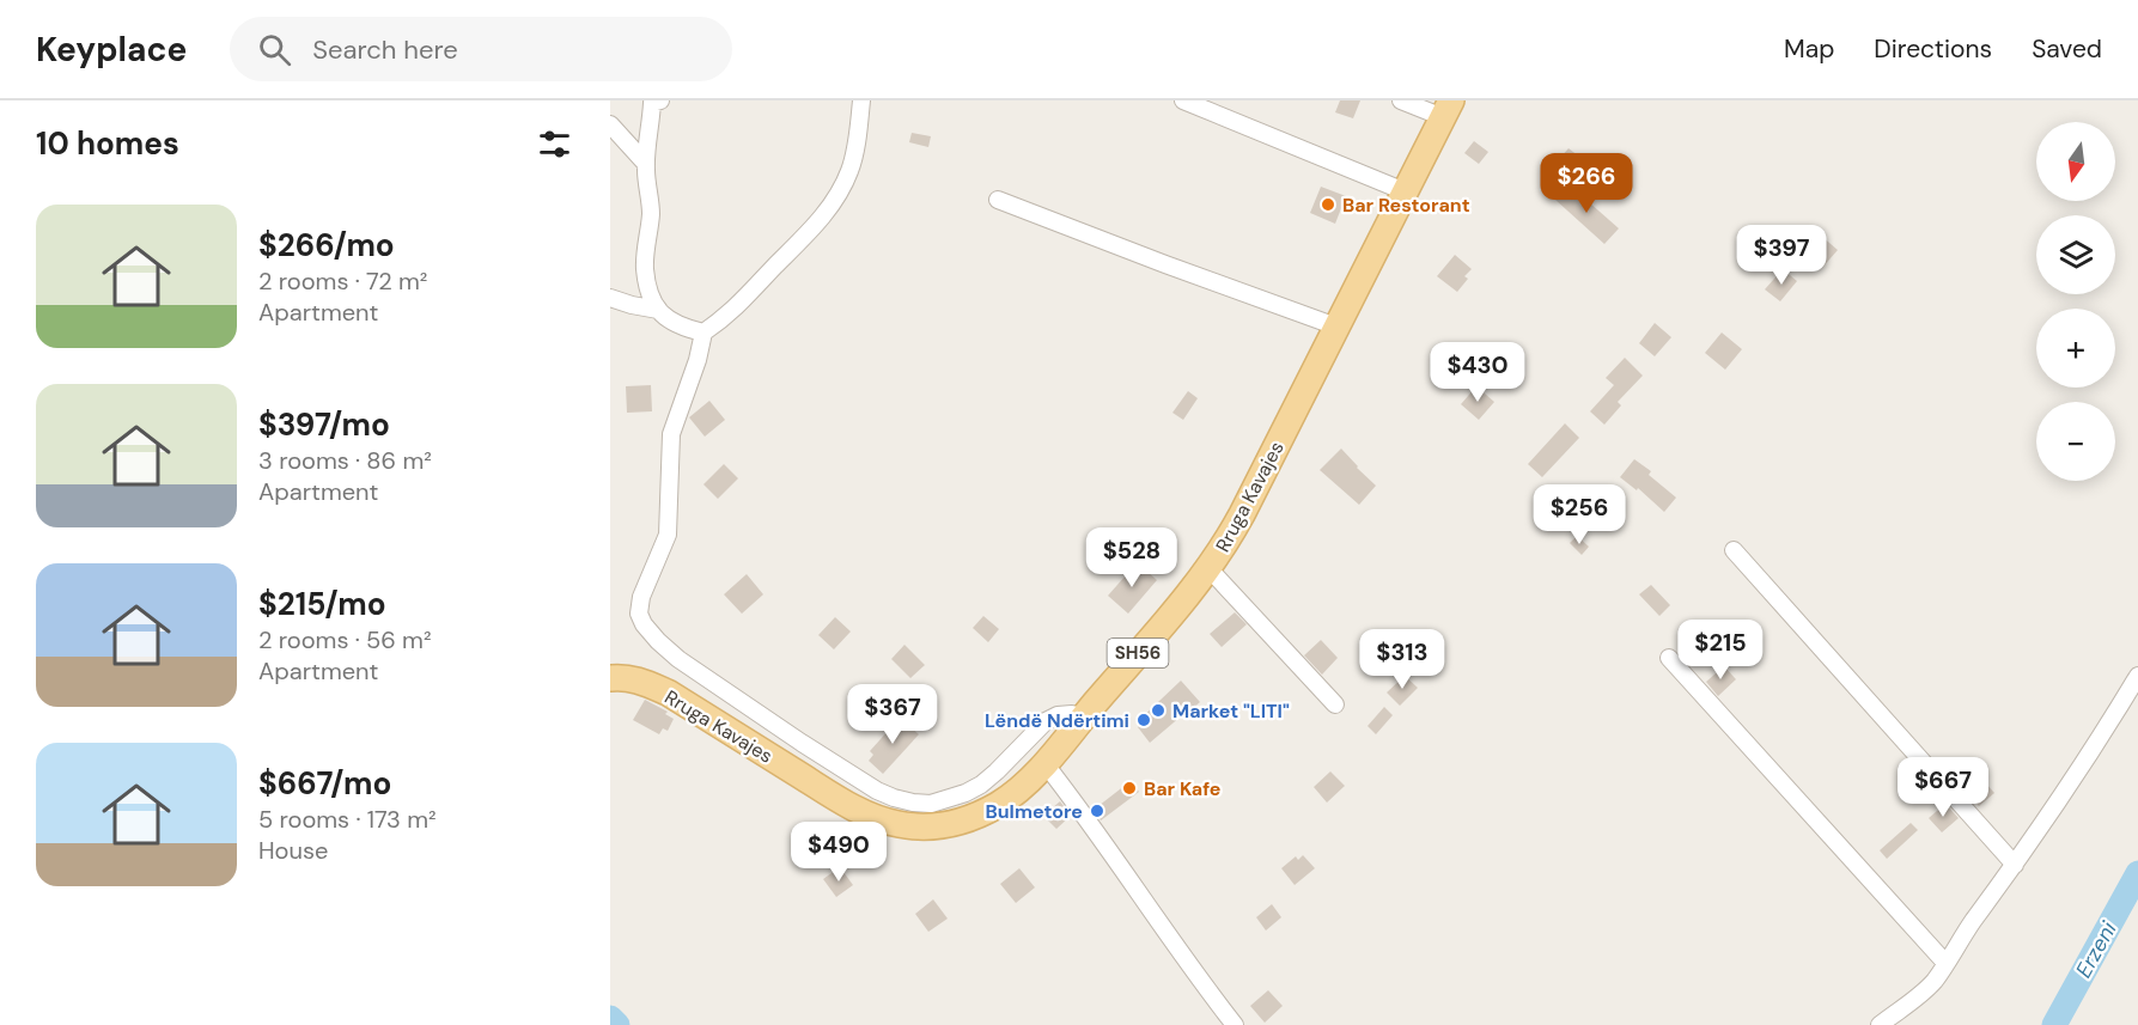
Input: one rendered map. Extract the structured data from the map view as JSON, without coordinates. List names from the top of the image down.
{
  "streets": {
    "main road": ["Rruga Kavajes", "SH56"]
  },
  "water": ["Erzeni"],
  "places": [
    "Bar Restorant",
    "Market \"LITI\"",
    "Lëndë Ndërtimi",
    "Bar Kafe",
    "Bulmetore"
  ],
  "north": "bottom",
  "page": {
    "header": "Keyplace",
    "search": "Search here",
    "nav": ["Map", "Directions", "Saved"],
    "heading": "10 homes",
    "map_buttons": ["+", "−"],
    "price": [
      "$266",
      "$397",
      "$430",
      "$256",
      "$528",
      "$215",
      "$313",
      "$367",
      "$667",
      "$490"
    ],
    "list": [
      {
        "name": "$266/mo",
        "note": "2 rooms · 72 m² · Apartment"
      },
      {
        "name": "$397/mo",
        "note": "3 rooms · 86 m² · Apartment"
      },
      {
        "name": "$215/mo",
        "note": "2 rooms · 56 m² · Apartment"
      },
      {
        "name": "$667/mo",
        "note": "5 rooms · 173 m² · House"
      }
    ]
  }
}
